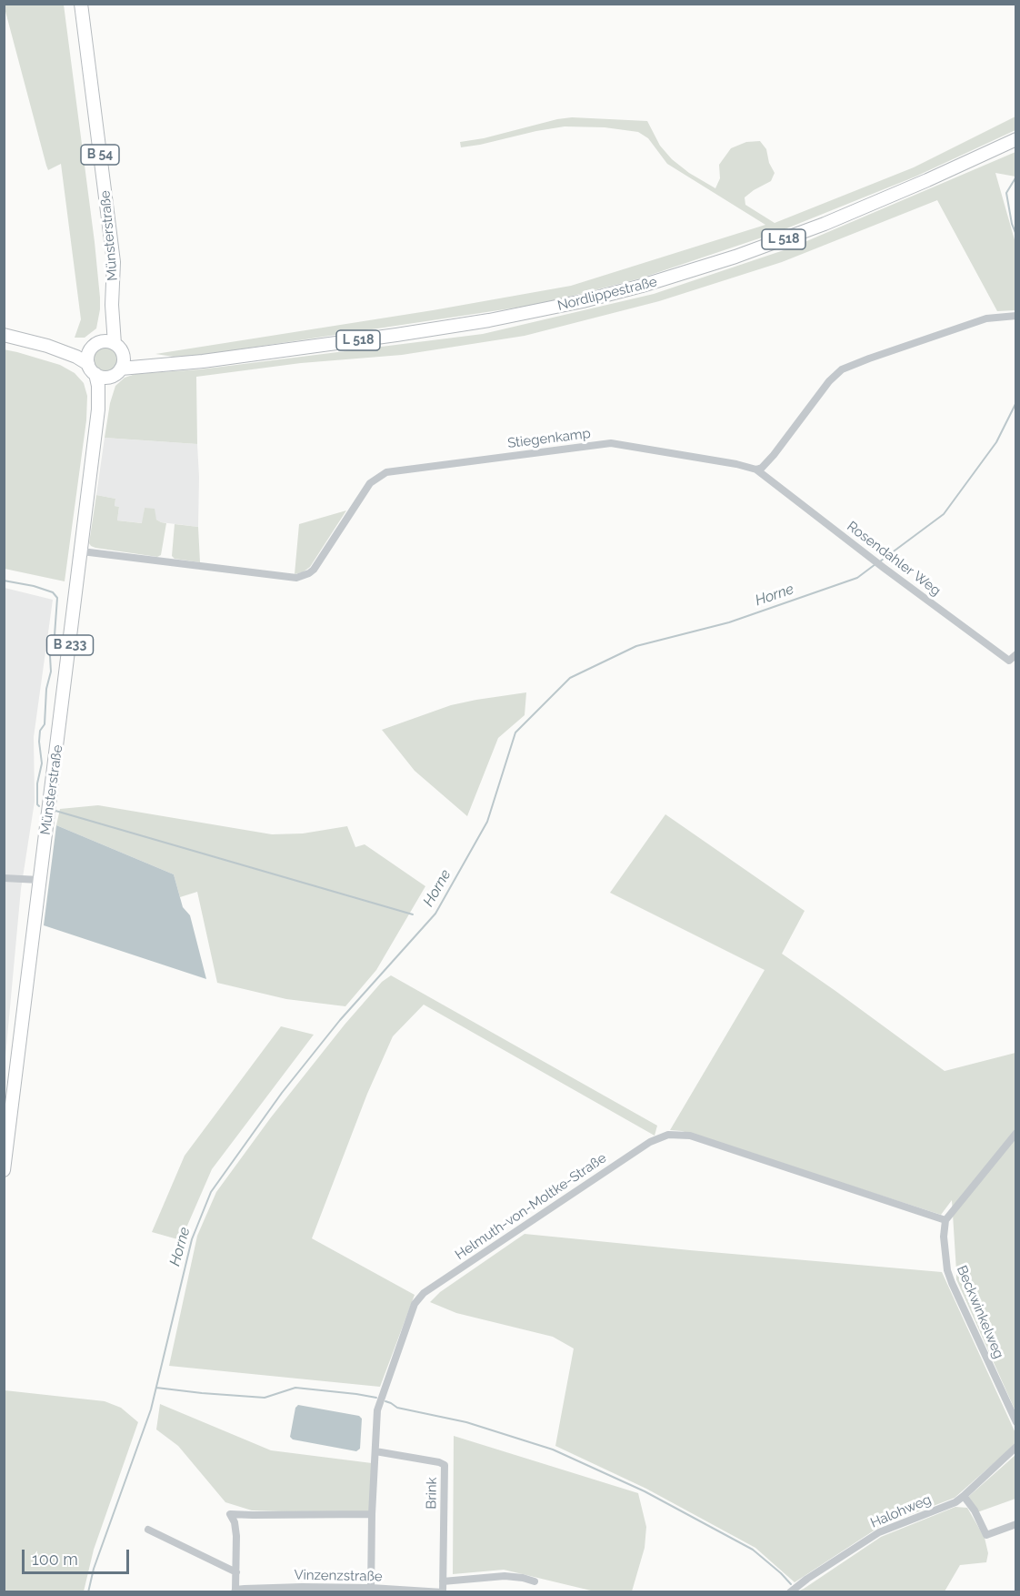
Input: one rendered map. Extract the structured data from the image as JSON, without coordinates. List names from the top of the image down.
{
  "streets": {
    "main road": [
      "B 54",
      "Münsterstraße",
      "L 518",
      "Nordlippestraße",
      "B 233"
    ],
    "street": [
      "Stiegenkamp",
      "Rosendahler Weg",
      "Helmuth-von-Moltke-Straße",
      "Beckwinkelweg",
      "Brink",
      "Halohweg",
      "Vinzenzstraße"
    ]
  },
  "crossings": [
    ["Münsterstraße", "Nordlippestraße"],
    ["Münsterstraße", "Stiegenkamp"],
    ["Stiegenkamp", "Rosendahler Weg"],
    ["Helmuth-von-Moltke-Straße", "Beckwinkelweg"],
    ["Helmuth-von-Moltke-Straße", "Brink"],
    ["Helmuth-von-Moltke-Straße", "Vinzenzstraße"],
    ["Brink", "Vinzenzstraße"]
  ],
  "water": ["Horne"],
  "scale_bar": "100 m"
}
